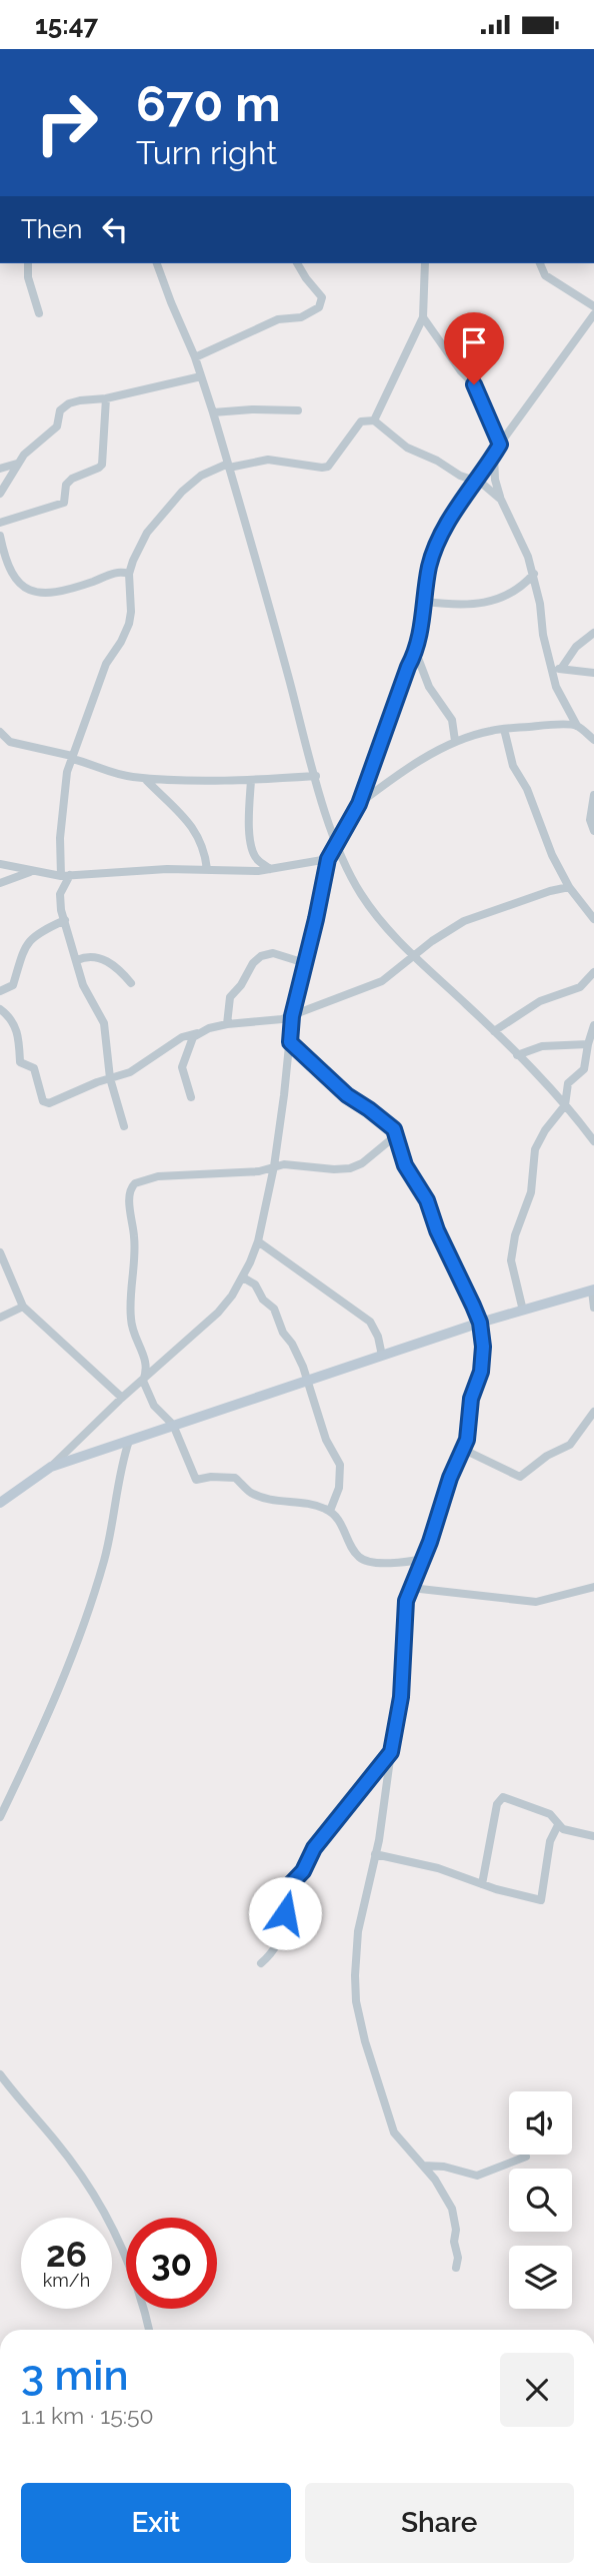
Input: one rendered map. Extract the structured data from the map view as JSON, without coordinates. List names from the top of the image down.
{
  "page": {
    "status": "15:47",
    "turn": ["670 m", "Turn right"],
    "then": "Then",
    "speed": "26 km/h",
    "limit": "30",
    "heading": ["3 min", "1.1 km · 15:50"],
    "buttons": ["Exit", "Share"]
  }
}
